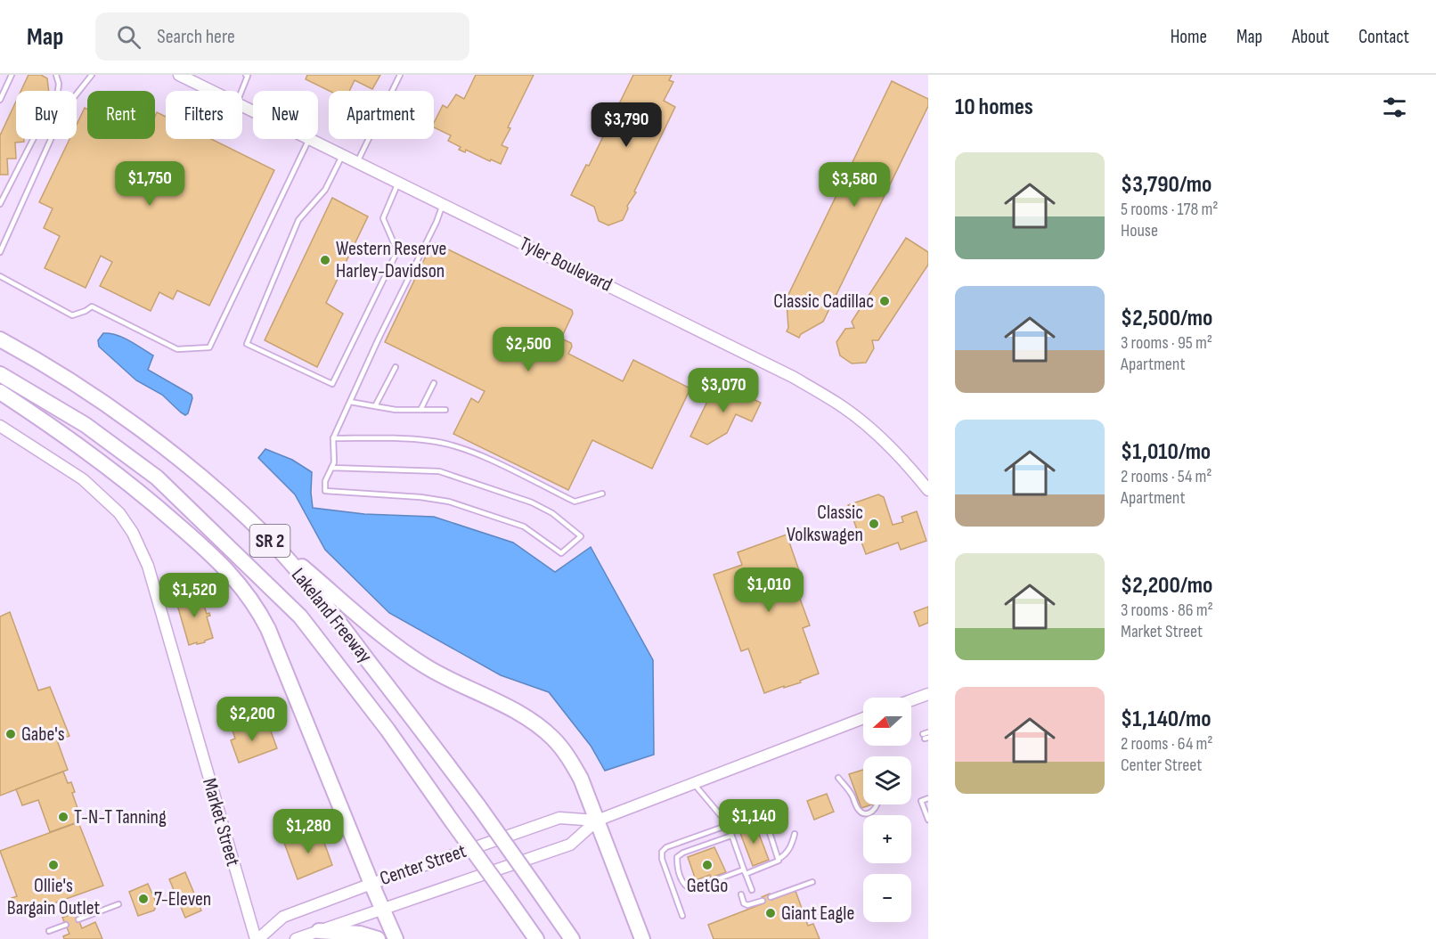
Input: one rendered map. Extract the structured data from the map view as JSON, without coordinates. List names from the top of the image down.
{
  "streets": {
    "highway": ["SR 2", "Lakeland Freeway"],
    "street": ["Tyler Boulevard", "Market Street", "Center Street"]
  },
  "crossings": [
    ["Market Street", "Center Street"]
  ],
  "places": [
    "Western Reserve Harley-Davidson",
    "Classic Cadillac",
    "Classic Volkswagen",
    "Gabe's",
    "T-N-T Tanning",
    "Ollie's Bargain Outlet",
    "GetGo",
    "7-Eleven",
    "Giant Eagle"
  ],
  "north": "left",
  "page": {
    "header": "Map",
    "search": "Search here",
    "nav": [
      "Home",
      "Map",
      "About",
      "Contact"
    ],
    "heading": "10 homes",
    "chip": [
      "Buy",
      "Rent",
      "Filters",
      "New",
      "Apartment"
    ],
    "price": [
      "$3,790",
      "$1,750",
      "$3,580",
      "$2,500",
      "$3,070",
      "$1,010",
      "$1,520",
      "$2,200",
      "$1,140",
      "$1,280"
    ],
    "list": [
      {
        "name": "$3,790/mo",
        "note": "5 rooms · 178 m² · House"
      },
      {
        "name": "$2,500/mo",
        "note": "3 rooms · 95 m² · Apartment"
      },
      {
        "name": "$1,010/mo",
        "note": "2 rooms · 54 m² · Apartment"
      },
      {
        "name": "$2,200/mo",
        "note": "3 rooms · 86 m² · Market Street"
      },
      {
        "name": "$1,140/mo",
        "note": "2 rooms · 64 m² · Center Street"
      }
    ],
    "map_buttons": ["+", "−"]
  }
}
